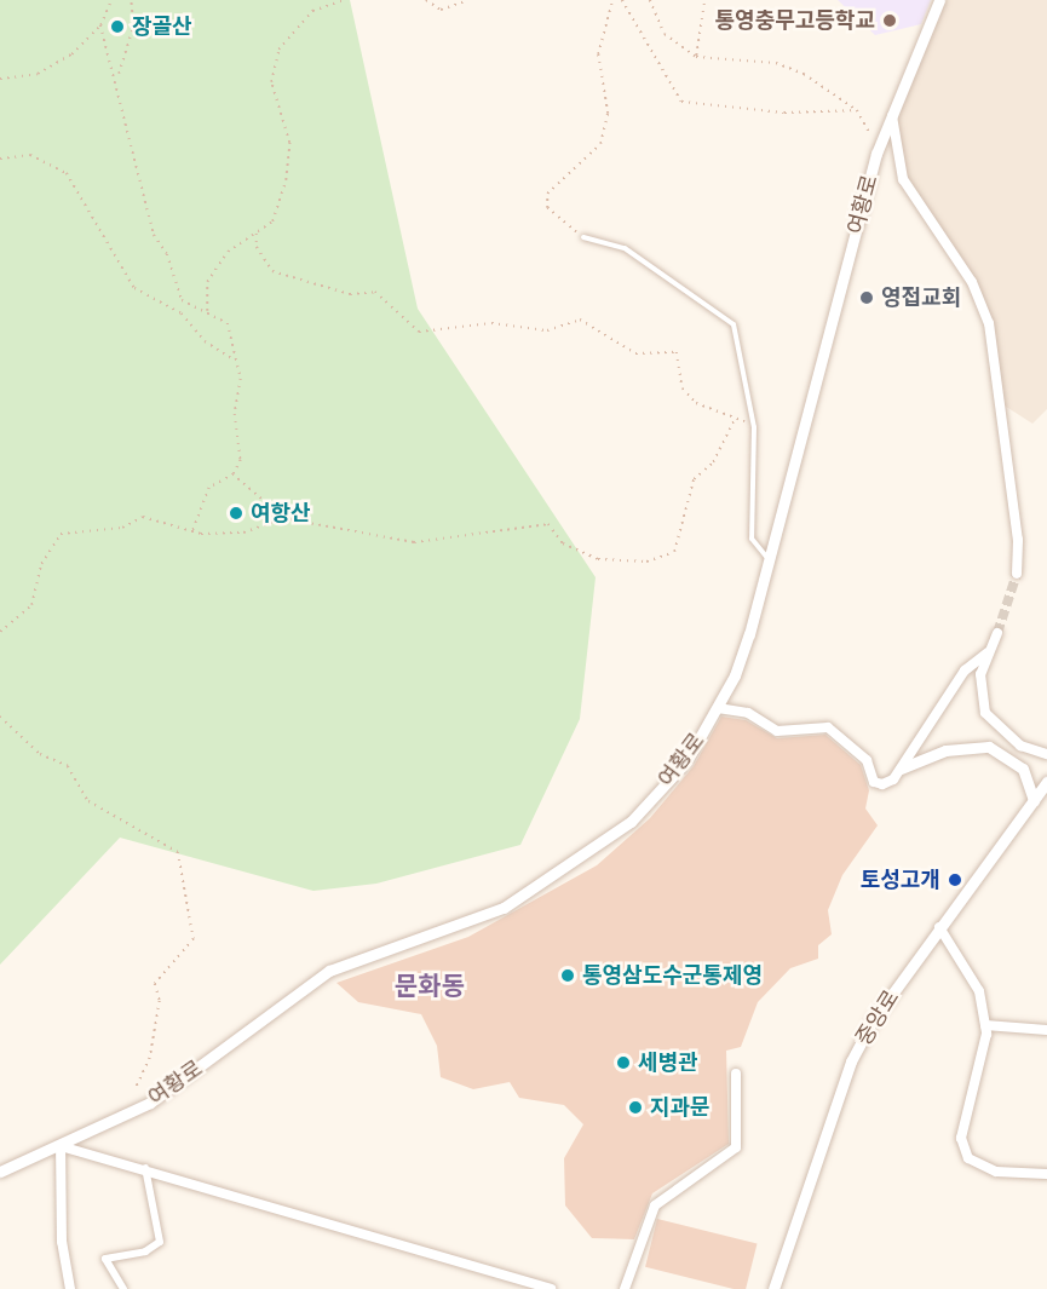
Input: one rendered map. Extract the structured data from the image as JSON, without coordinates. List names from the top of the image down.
{
  "streets": {
    "street": ["여황로", "중앙로"]
  },
  "districts": ["문화동"],
  "places": [
    "통영충무고등학교",
    "장골산",
    "영접교회",
    "여항산",
    "토성고개",
    "통영삼도수군통제영",
    "세병관",
    "지과문"
  ]
}
